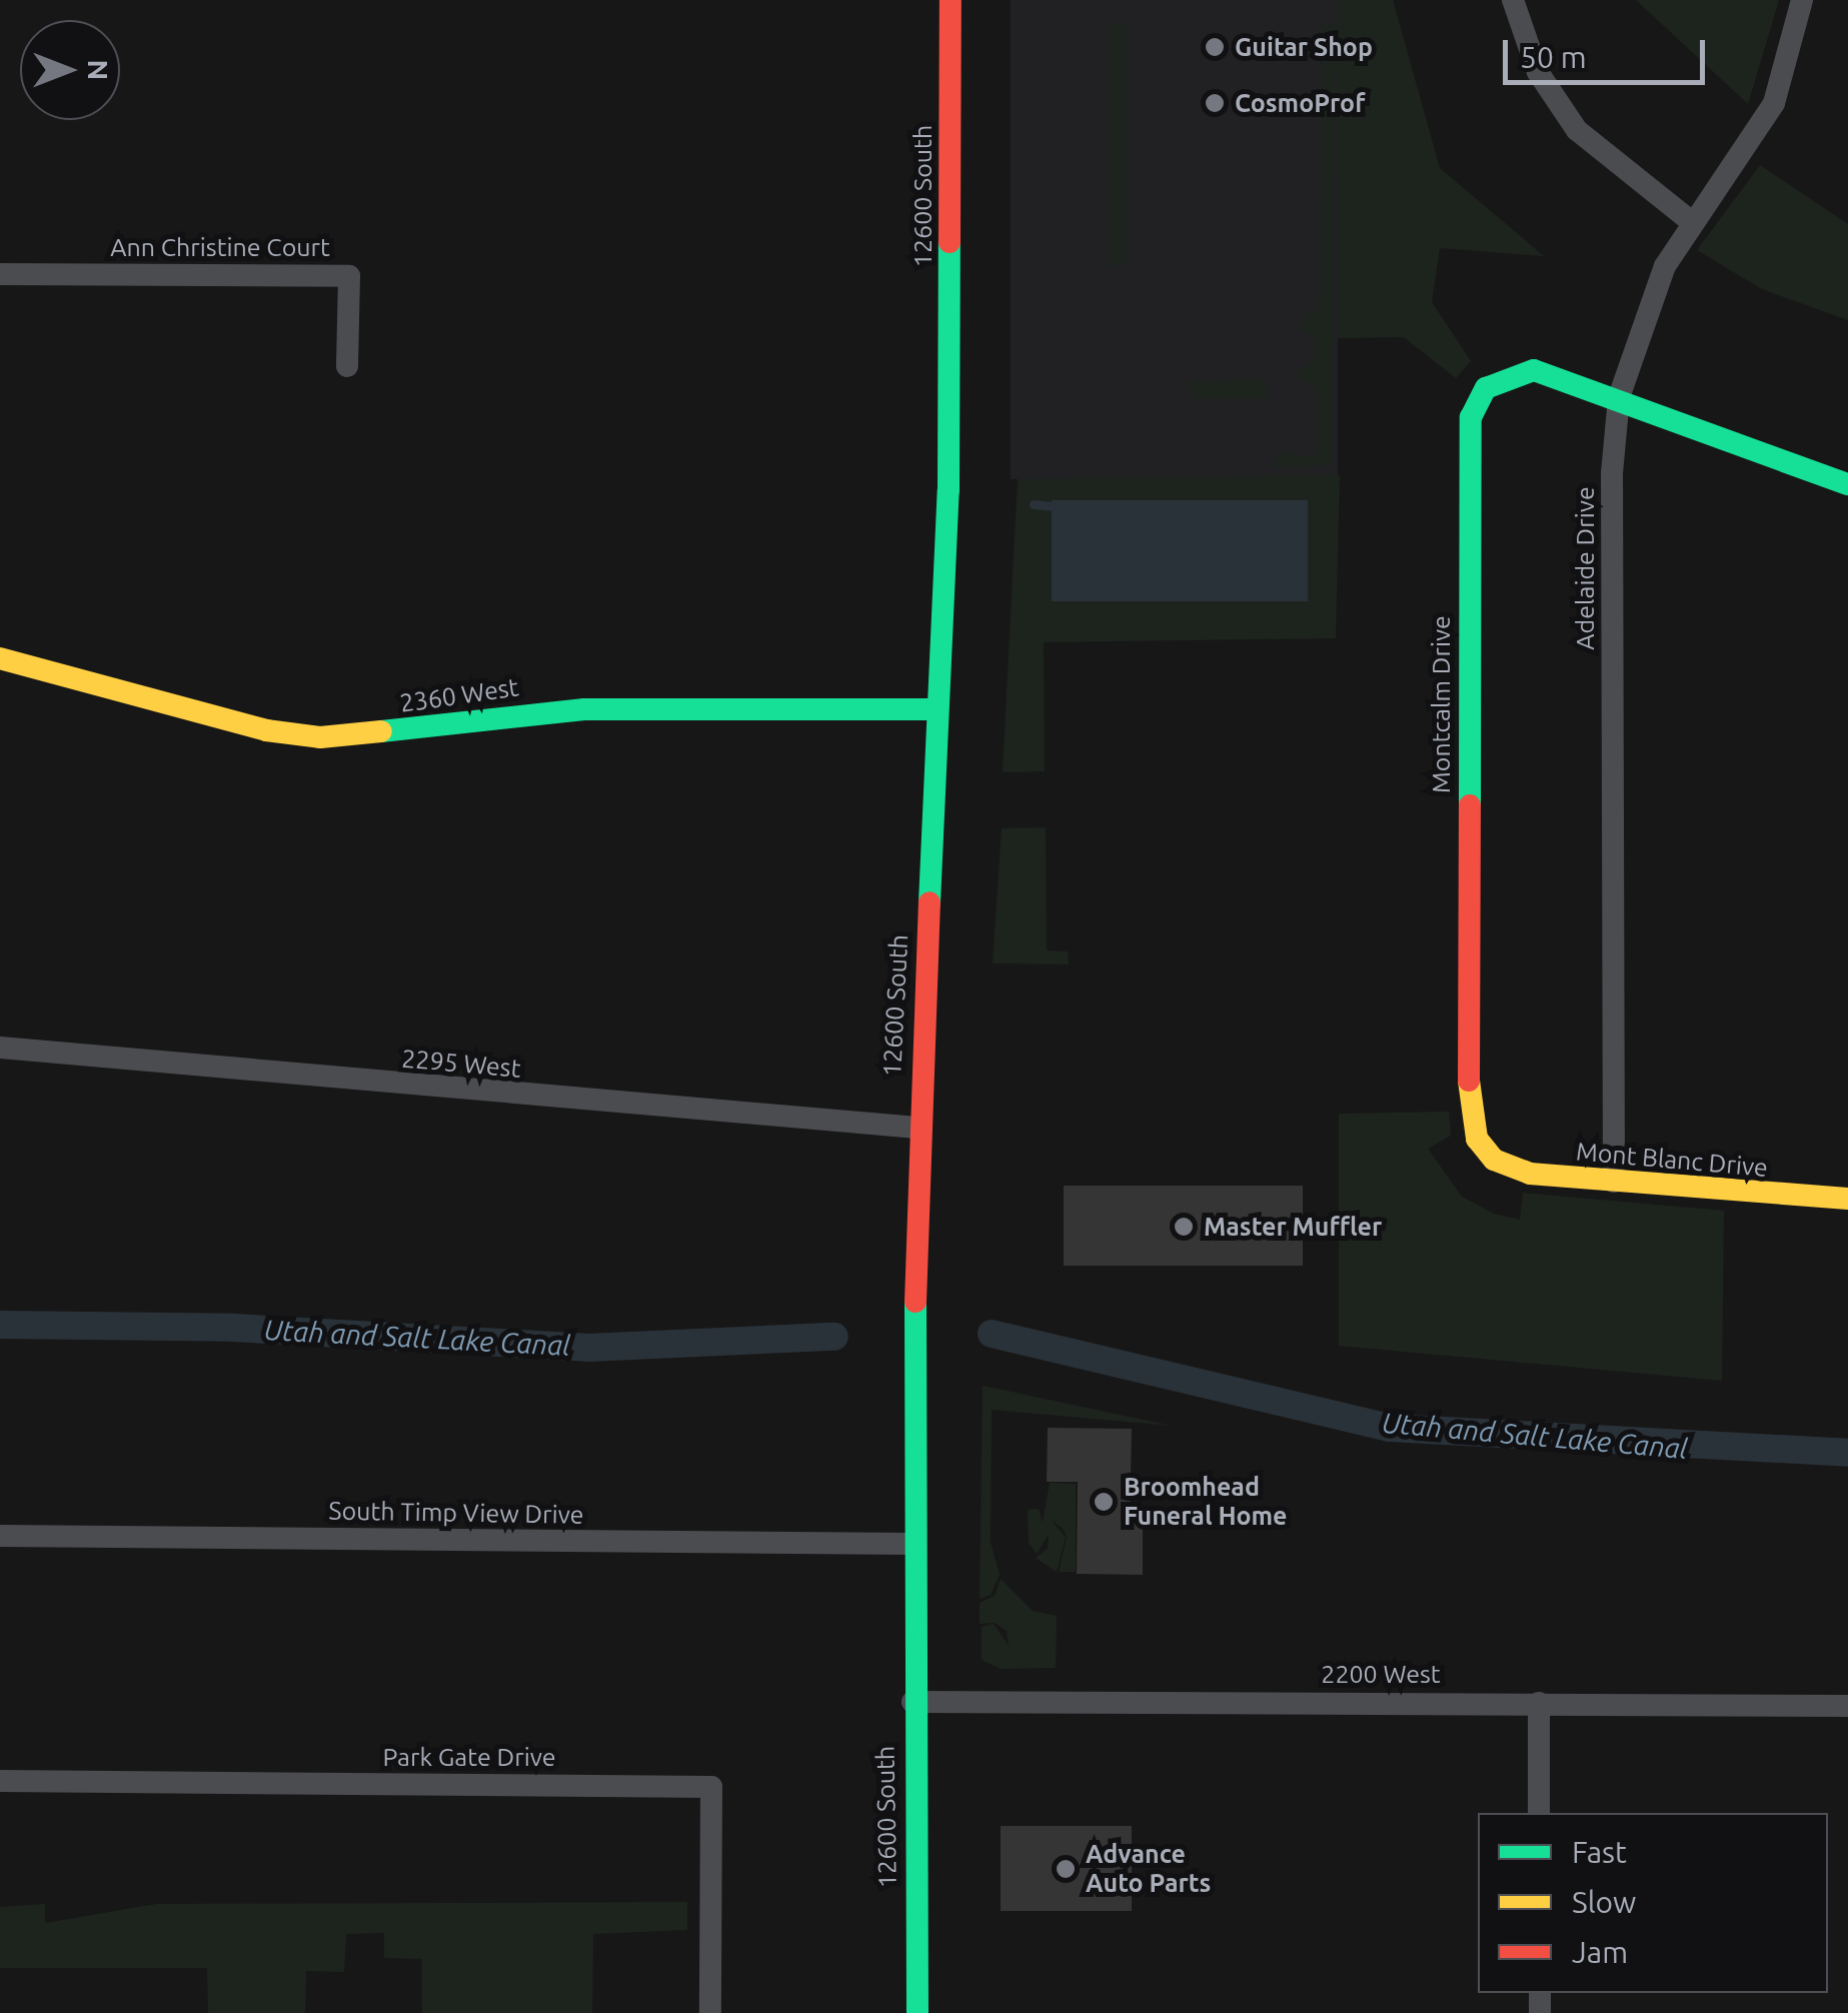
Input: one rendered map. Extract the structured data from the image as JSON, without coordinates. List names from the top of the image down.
{
  "streets": {
    "street": [
      "12600 South",
      "Ann Christine Court",
      "Adelaide Drive",
      "2360 West",
      "Montcalm Drive",
      "2295 West",
      "Mont Blanc Drive",
      "South Timp View Drive",
      "2200 West",
      "Park Gate Drive"
    ]
  },
  "crossings": [
    ["12600 South", "2360 West"],
    ["12600 South", "2295 West"],
    ["12600 South", "South Timp View Drive"],
    ["12600 South", "2200 West"],
    ["Adelaide Drive", "Montcalm Drive"],
    ["Adelaide Drive", "Mont Blanc Drive"],
    ["Montcalm Drive", "Mont Blanc Drive"]
  ],
  "water": ["Utah and Salt Lake Canal"],
  "places": [
    "Guitar Shop",
    "CosmoProf",
    "Master Muffler",
    "Broomhead Funeral Home",
    "Advance Auto Parts"
  ],
  "legend": ["Fast", "Slow", "Jam"],
  "scale_bar": "50 m",
  "north": "right"
}
